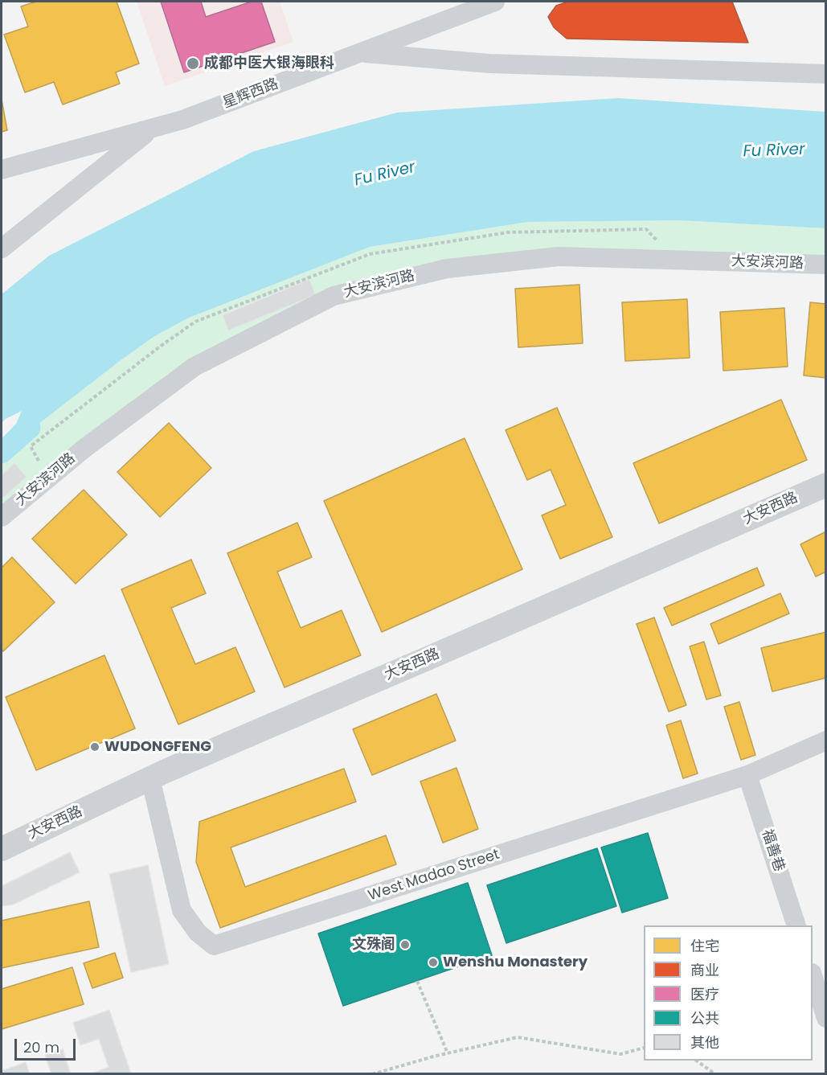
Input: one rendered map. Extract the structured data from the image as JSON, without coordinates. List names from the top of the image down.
{
  "streets": {
    "street": [
      "星辉西路",
      "大安滨河路",
      "大安西路",
      "福善巷",
      "West Madao Street"
    ]
  },
  "crossings": [
    ["大安西路", "West Madao Street"],
    ["福善巷", "West Madao Street"]
  ],
  "water": ["Fu River"],
  "places": [
    "成都中医大银海眼科",
    "WUDONGFENG",
    "文殊阁",
    "Wenshu Monastery"
  ],
  "legend": [
    "住宅",
    "商业",
    "医疗",
    "公共",
    "其他"
  ],
  "scale_bar": "20 m"
}
